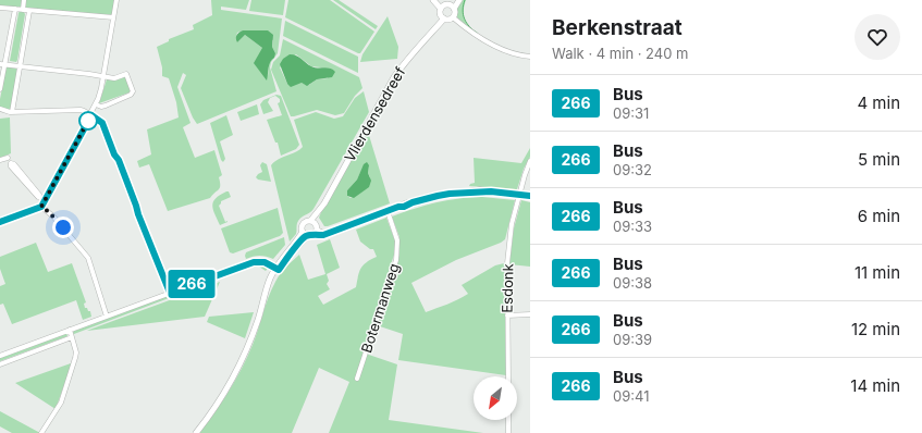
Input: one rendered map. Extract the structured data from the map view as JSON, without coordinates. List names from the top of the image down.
{
  "streets": {
    "main road": ["Vlierdensedreef"],
    "street": ["Esdonk", "Botermanweg"]
  },
  "lines": ["bus line 266"],
  "north": "bottom left",
  "page": {
    "on_map": "266",
    "heading": ["Berkenstraat", "Walk · 4 min · 240 m"],
    "list": [
      {
        "mark": "266",
        "name": "Bus",
        "note": "09:31",
        "value": "4 min"
      },
      {
        "mark": "266",
        "name": "Bus",
        "note": "09:32",
        "value": "5 min"
      },
      {
        "mark": "266",
        "name": "Bus",
        "note": "09:33",
        "value": "6 min"
      },
      {
        "mark": "266",
        "name": "Bus",
        "note": "09:38",
        "value": "11 min"
      },
      {
        "mark": "266",
        "name": "Bus",
        "note": "09:39",
        "value": "12 min"
      },
      {
        "mark": "266",
        "name": "Bus",
        "note": "09:41",
        "value": "14 min"
      }
    ]
  }
}
